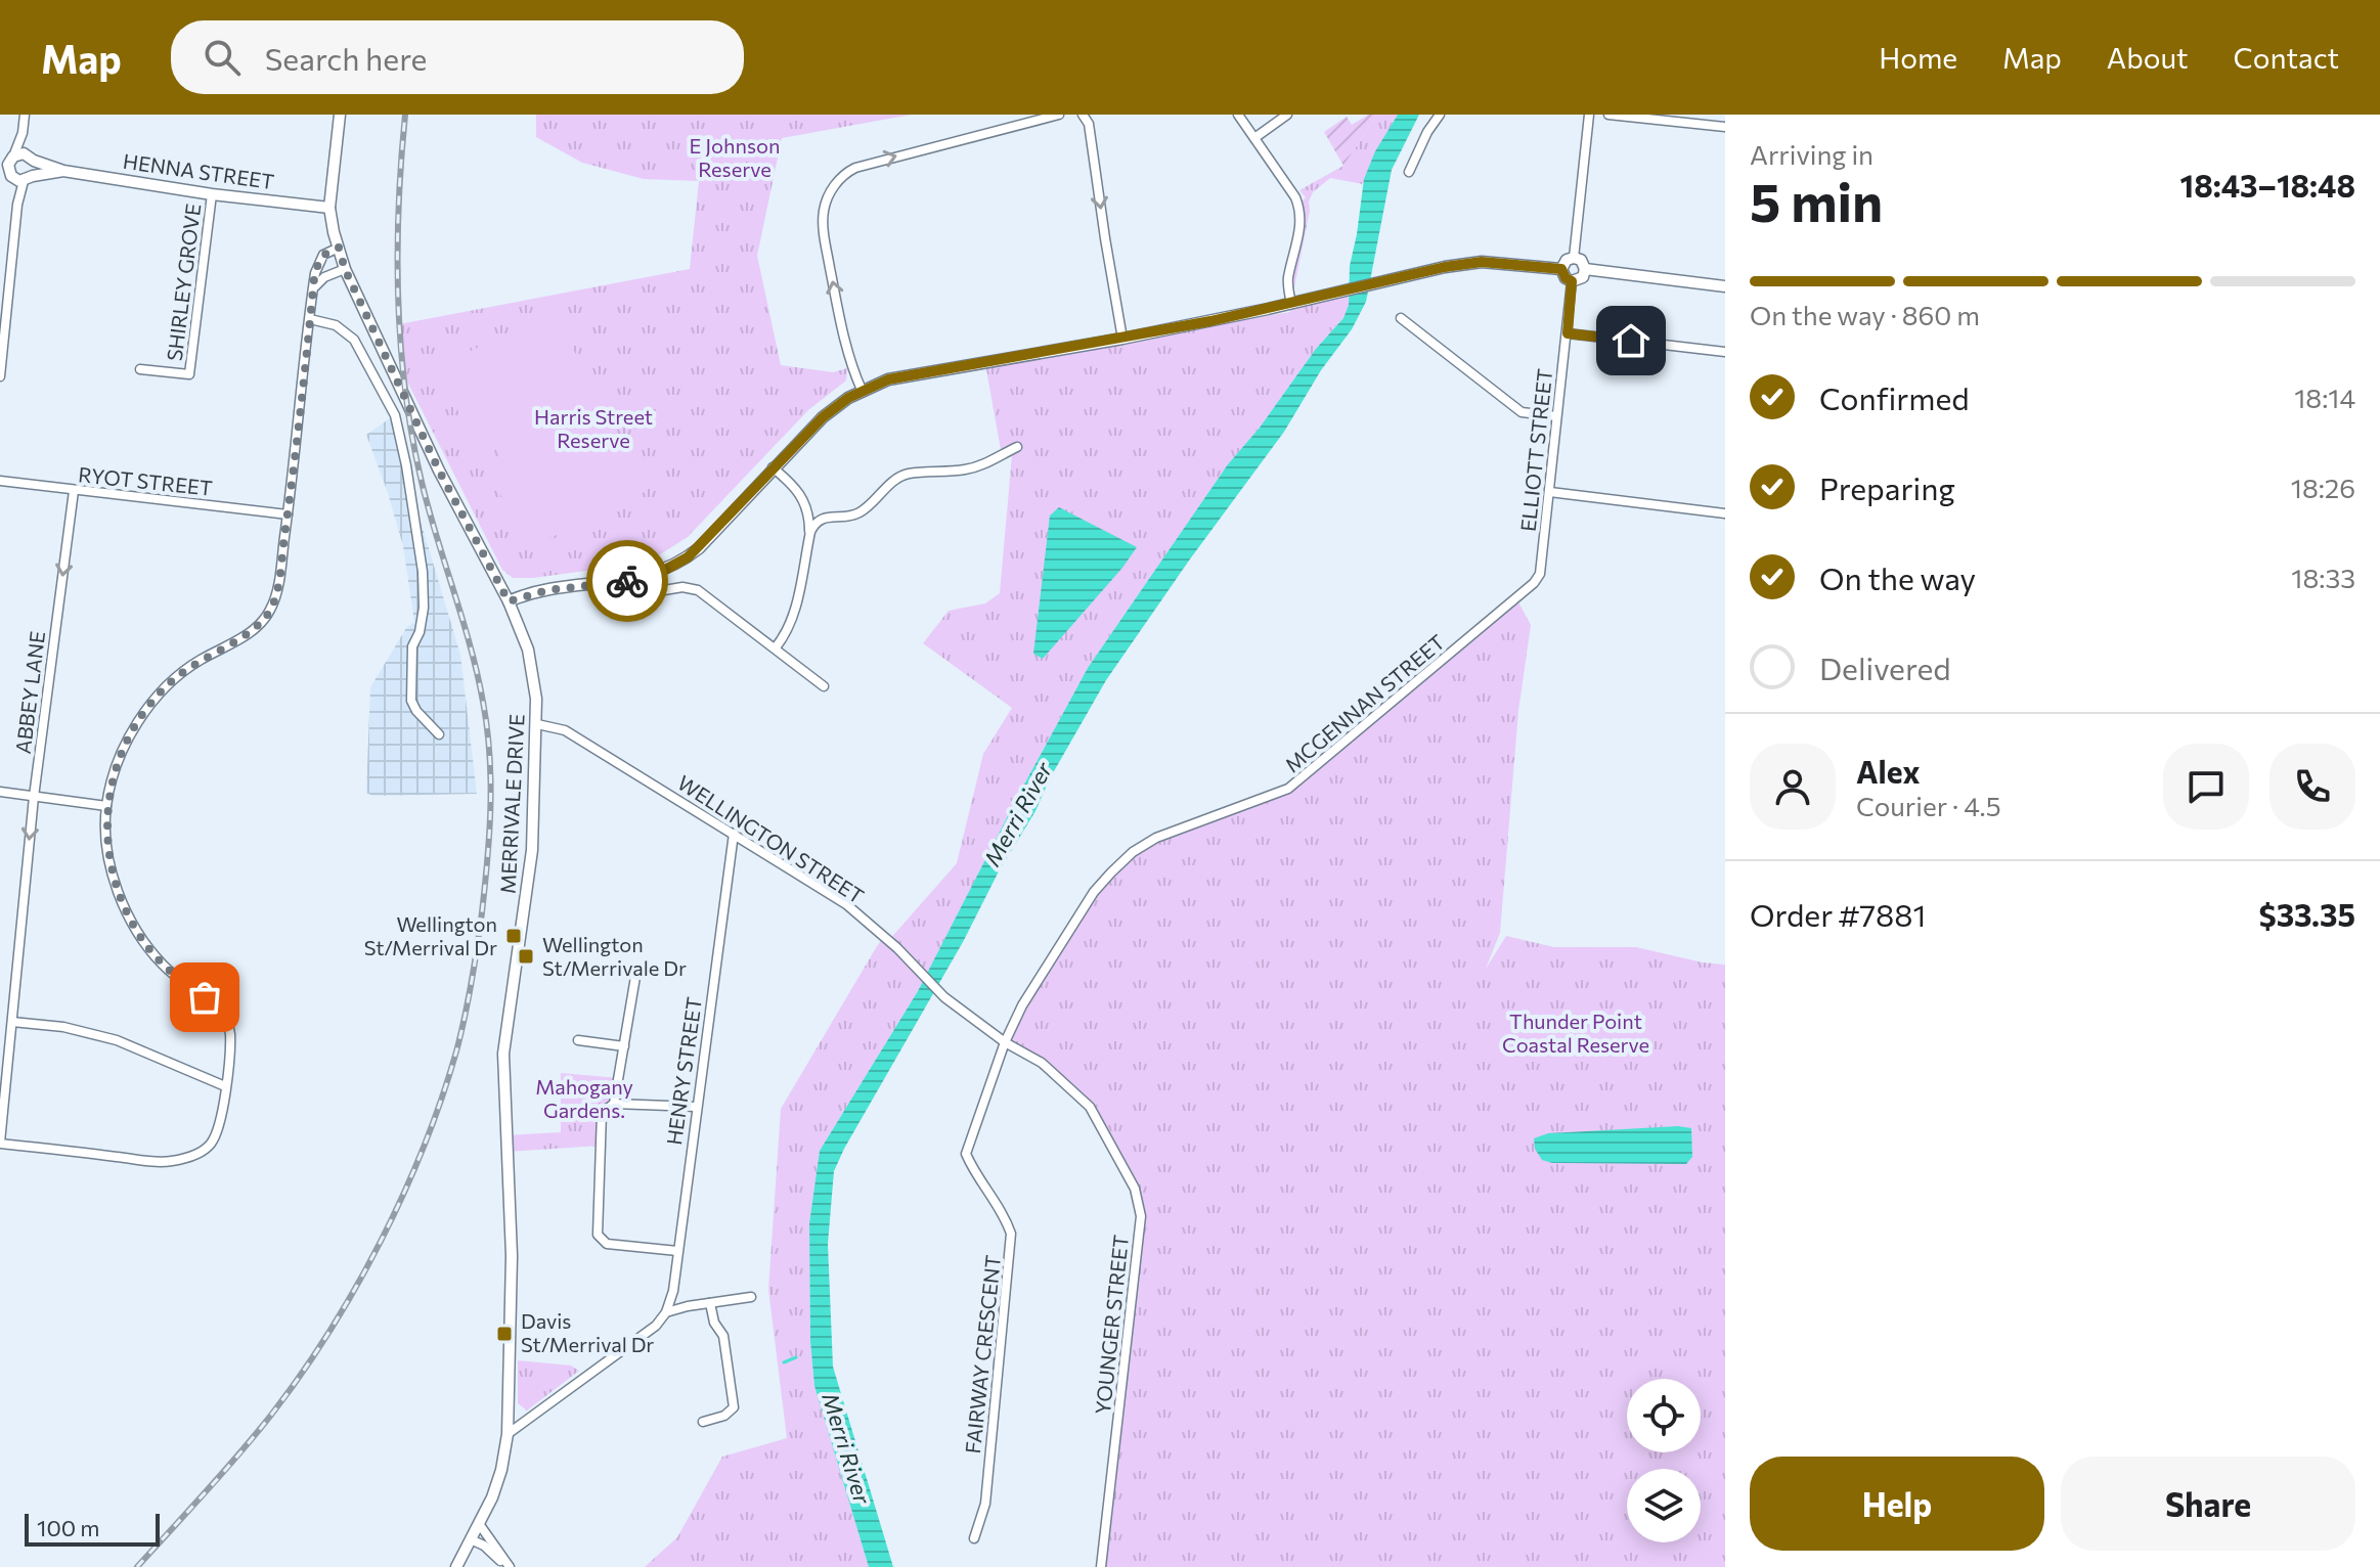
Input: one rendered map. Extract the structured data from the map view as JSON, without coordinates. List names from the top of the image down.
{
  "streets": {
    "street": [
      "HENNA STREET",
      "SHIRLEY GROVE",
      "ELLIOTT STREET",
      "RYOT STREET",
      "ABBEY LANE",
      "MCGENNAN STREET",
      "MERRIVALE DRIVE",
      "WELLINGTON STREET",
      "HENRY STREET",
      "YOUNGER STREET",
      "FAIRWAY CRESCENT"
    ]
  },
  "crossings": [
    ["HENNA STREET", "SHIRLEY GROVE"],
    ["HENNA STREET", "MERRIVALE DRIVE"],
    ["ELLIOTT STREET", "MCGENNAN STREET"],
    ["RYOT STREET", "ABBEY LANE"],
    ["MCGENNAN STREET", "WELLINGTON STREET"],
    ["MCGENNAN STREET", "YOUNGER STREET"],
    ["MCGENNAN STREET", "FAIRWAY CRESCENT"],
    ["MERRIVALE DRIVE", "WELLINGTON STREET"],
    ["WELLINGTON STREET", "HENRY STREET"],
    ["WELLINGTON STREET", "YOUNGER STREET"],
    ["WELLINGTON STREET", "FAIRWAY CRESCENT"],
    ["YOUNGER STREET", "FAIRWAY CRESCENT"]
  ],
  "one_way": ["ABBEY LANE"],
  "water": ["Merri River"],
  "parks": [
    "E Johnson Reserve",
    "Harris Street Reserve",
    "Thunder Point Coastal Reserve",
    "Mahogany Gardens."
  ],
  "places": {
    "transit": ["Wellington St/Merrival Dr", "Wellington St/Merrivale Dr", "Davis St/Merrival Dr"]
  },
  "scale_bar": "100 m",
  "page": {
    "header": "Map",
    "search": "Search here",
    "nav": [
      "Home",
      "Map",
      "About",
      "Contact"
    ],
    "heading": ["5 min", "Arriving in", "18:43–18:48"],
    "panel": [
      "Alex",
      "Courier · 4.5",
      "Order #7881",
      "$33.35"
    ],
    "bar": "On the way · 860 m",
    "list": [
      ["Confirmed", "18:14"],
      ["Preparing", "18:26"],
      ["On the way", "18:33"],
      "Delivered"
    ],
    "buttons": ["Help", "Share"],
    "scale": "100 m"
  }
}
